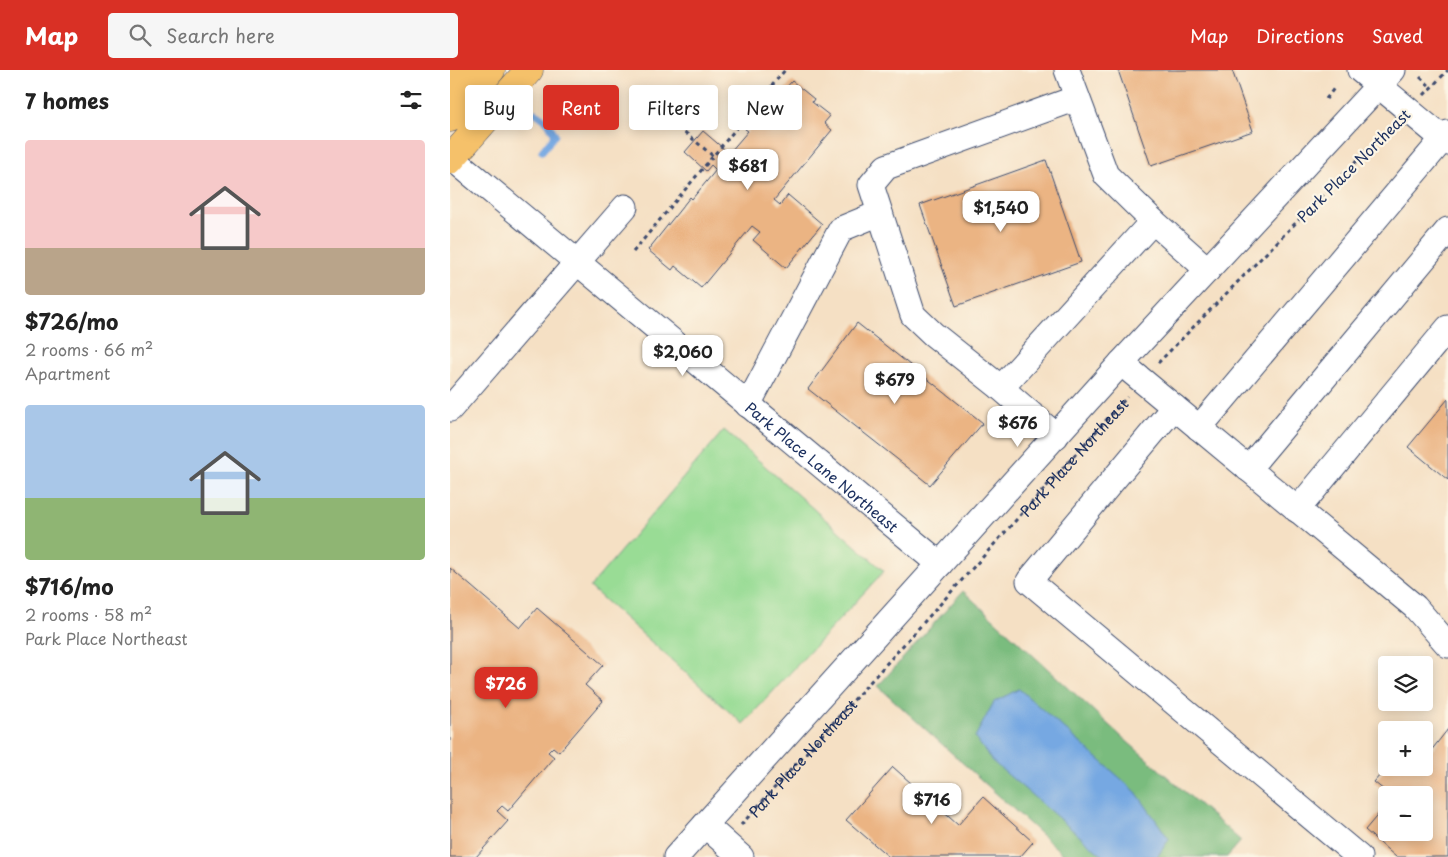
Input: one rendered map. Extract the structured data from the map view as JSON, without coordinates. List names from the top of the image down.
{
  "streets": {
    "street": ["Park Place Northeast", "Park Place Lane Northeast"]
  },
  "crossings": [
    ["Park Place Northeast", "Park Place Lane Northeast"]
  ],
  "page": {
    "header": "Map",
    "search": "Search here",
    "nav": ["Map", "Directions", "Saved"],
    "heading": "7 homes",
    "chip": [
      "Buy",
      "Rent",
      "Filters",
      "New"
    ],
    "list": [
      {
        "name": "$726/mo",
        "note": "2 rooms · 66 m² · Apartment"
      },
      {
        "name": "$716/mo",
        "note": "2 rooms · 58 m² · Park Place Northeast"
      }
    ],
    "price": [
      "$681",
      "$1,540",
      "$2,060",
      "$679",
      "$676",
      "$726",
      "$716"
    ],
    "map_buttons": ["+", "−"]
  }
}
